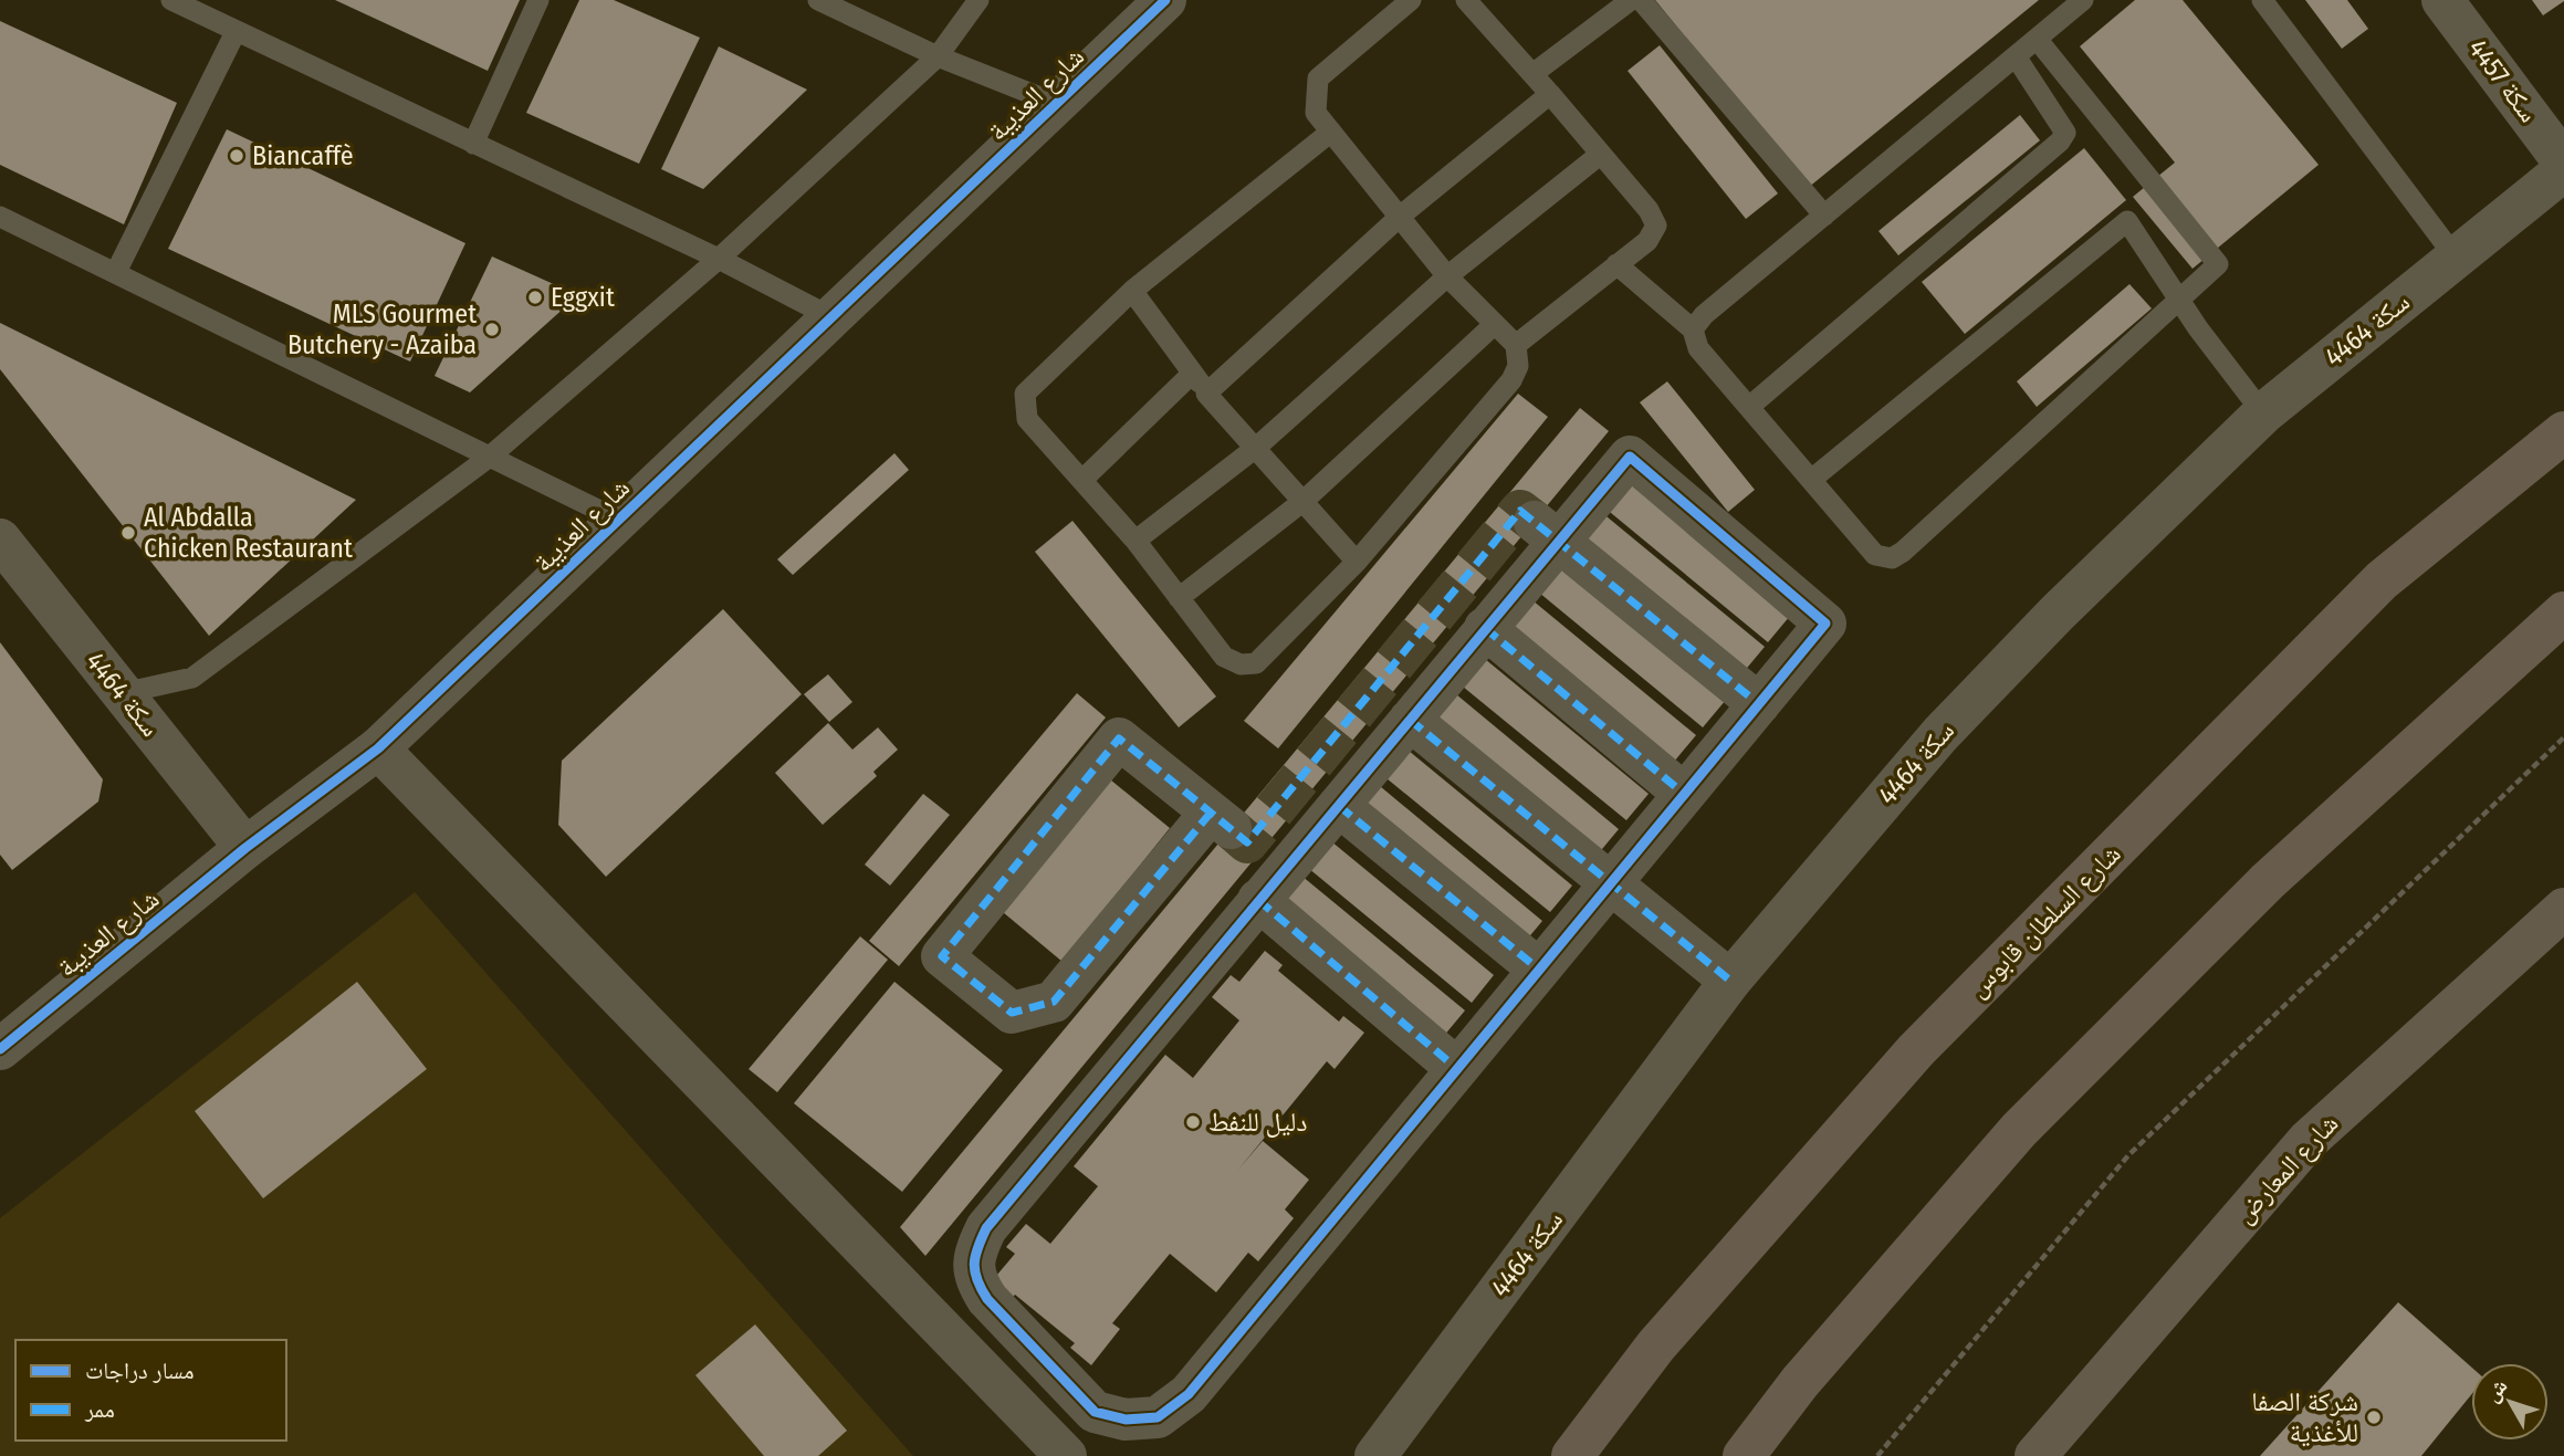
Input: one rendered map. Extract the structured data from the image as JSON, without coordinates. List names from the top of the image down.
{
  "streets": {
    "highway": ["شارع السلطان قابوس"],
    "main road": ["شارع المعارض"],
    "street": ["سكة 4457", "شارع العذيبة", "سكة 4464"]
  },
  "crossings": [
    ["شارع العذيبة", "سكة 4464"]
  ],
  "places": [
    "Biancaffè",
    "Eggxit",
    "MLS Gourmet Butchery - Azaiba",
    "Al Abdalla Chicken Restaurant",
    "دليل للنفط",
    "شركة الصفا للأغذية"
  ],
  "legend": ["مسار دراجات", "ممر"],
  "north": "top left"
}
